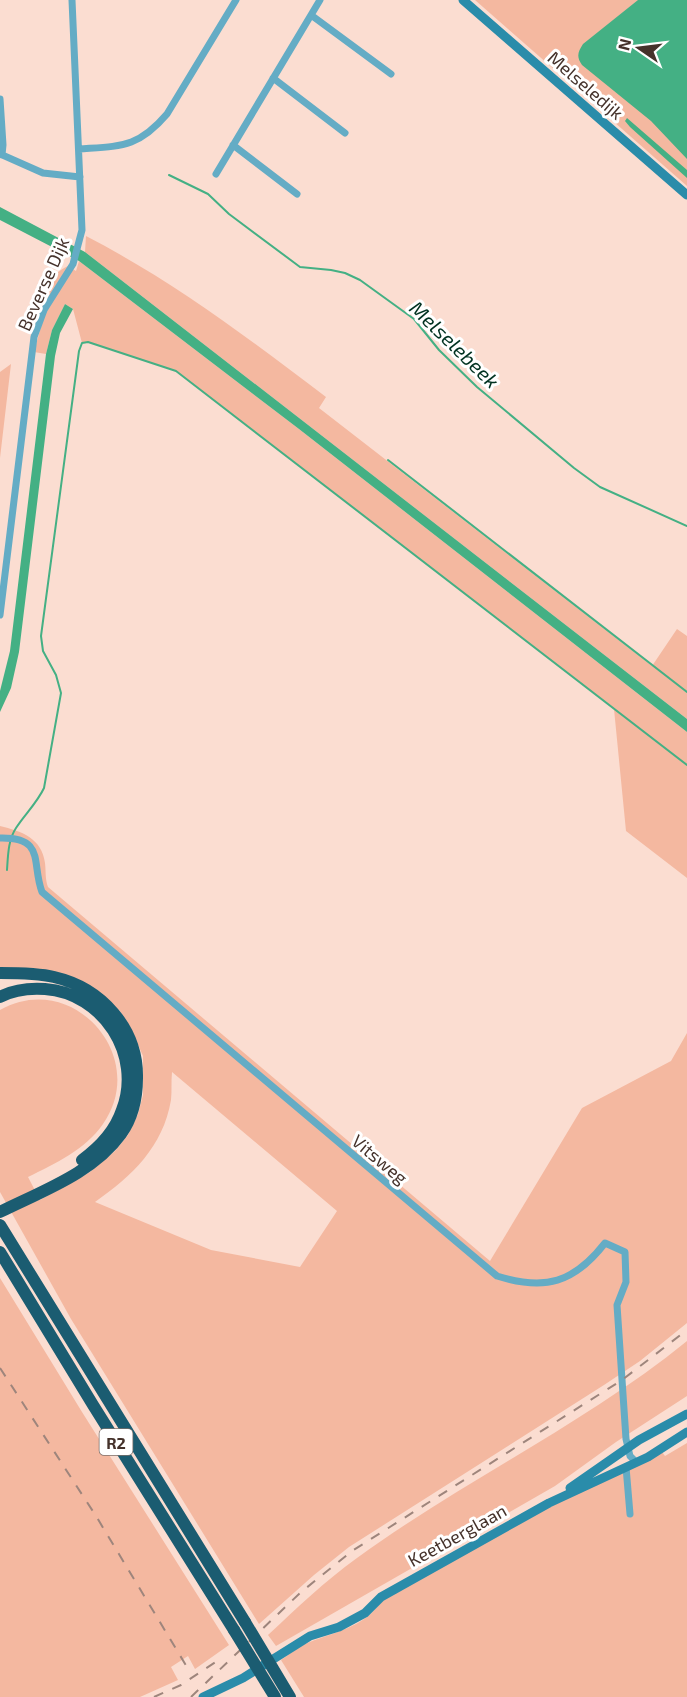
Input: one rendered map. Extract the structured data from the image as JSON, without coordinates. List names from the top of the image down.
{
  "streets": {
    "highway": ["R2"],
    "main road": ["Melseledijk", "Keetberglaan"],
    "street": ["Beverse Dijk", "Vitsweg"]
  },
  "crossings": [
    ["Vitsweg", "Keetberglaan"]
  ],
  "water": ["Melselebeek"],
  "north": "left"
}
